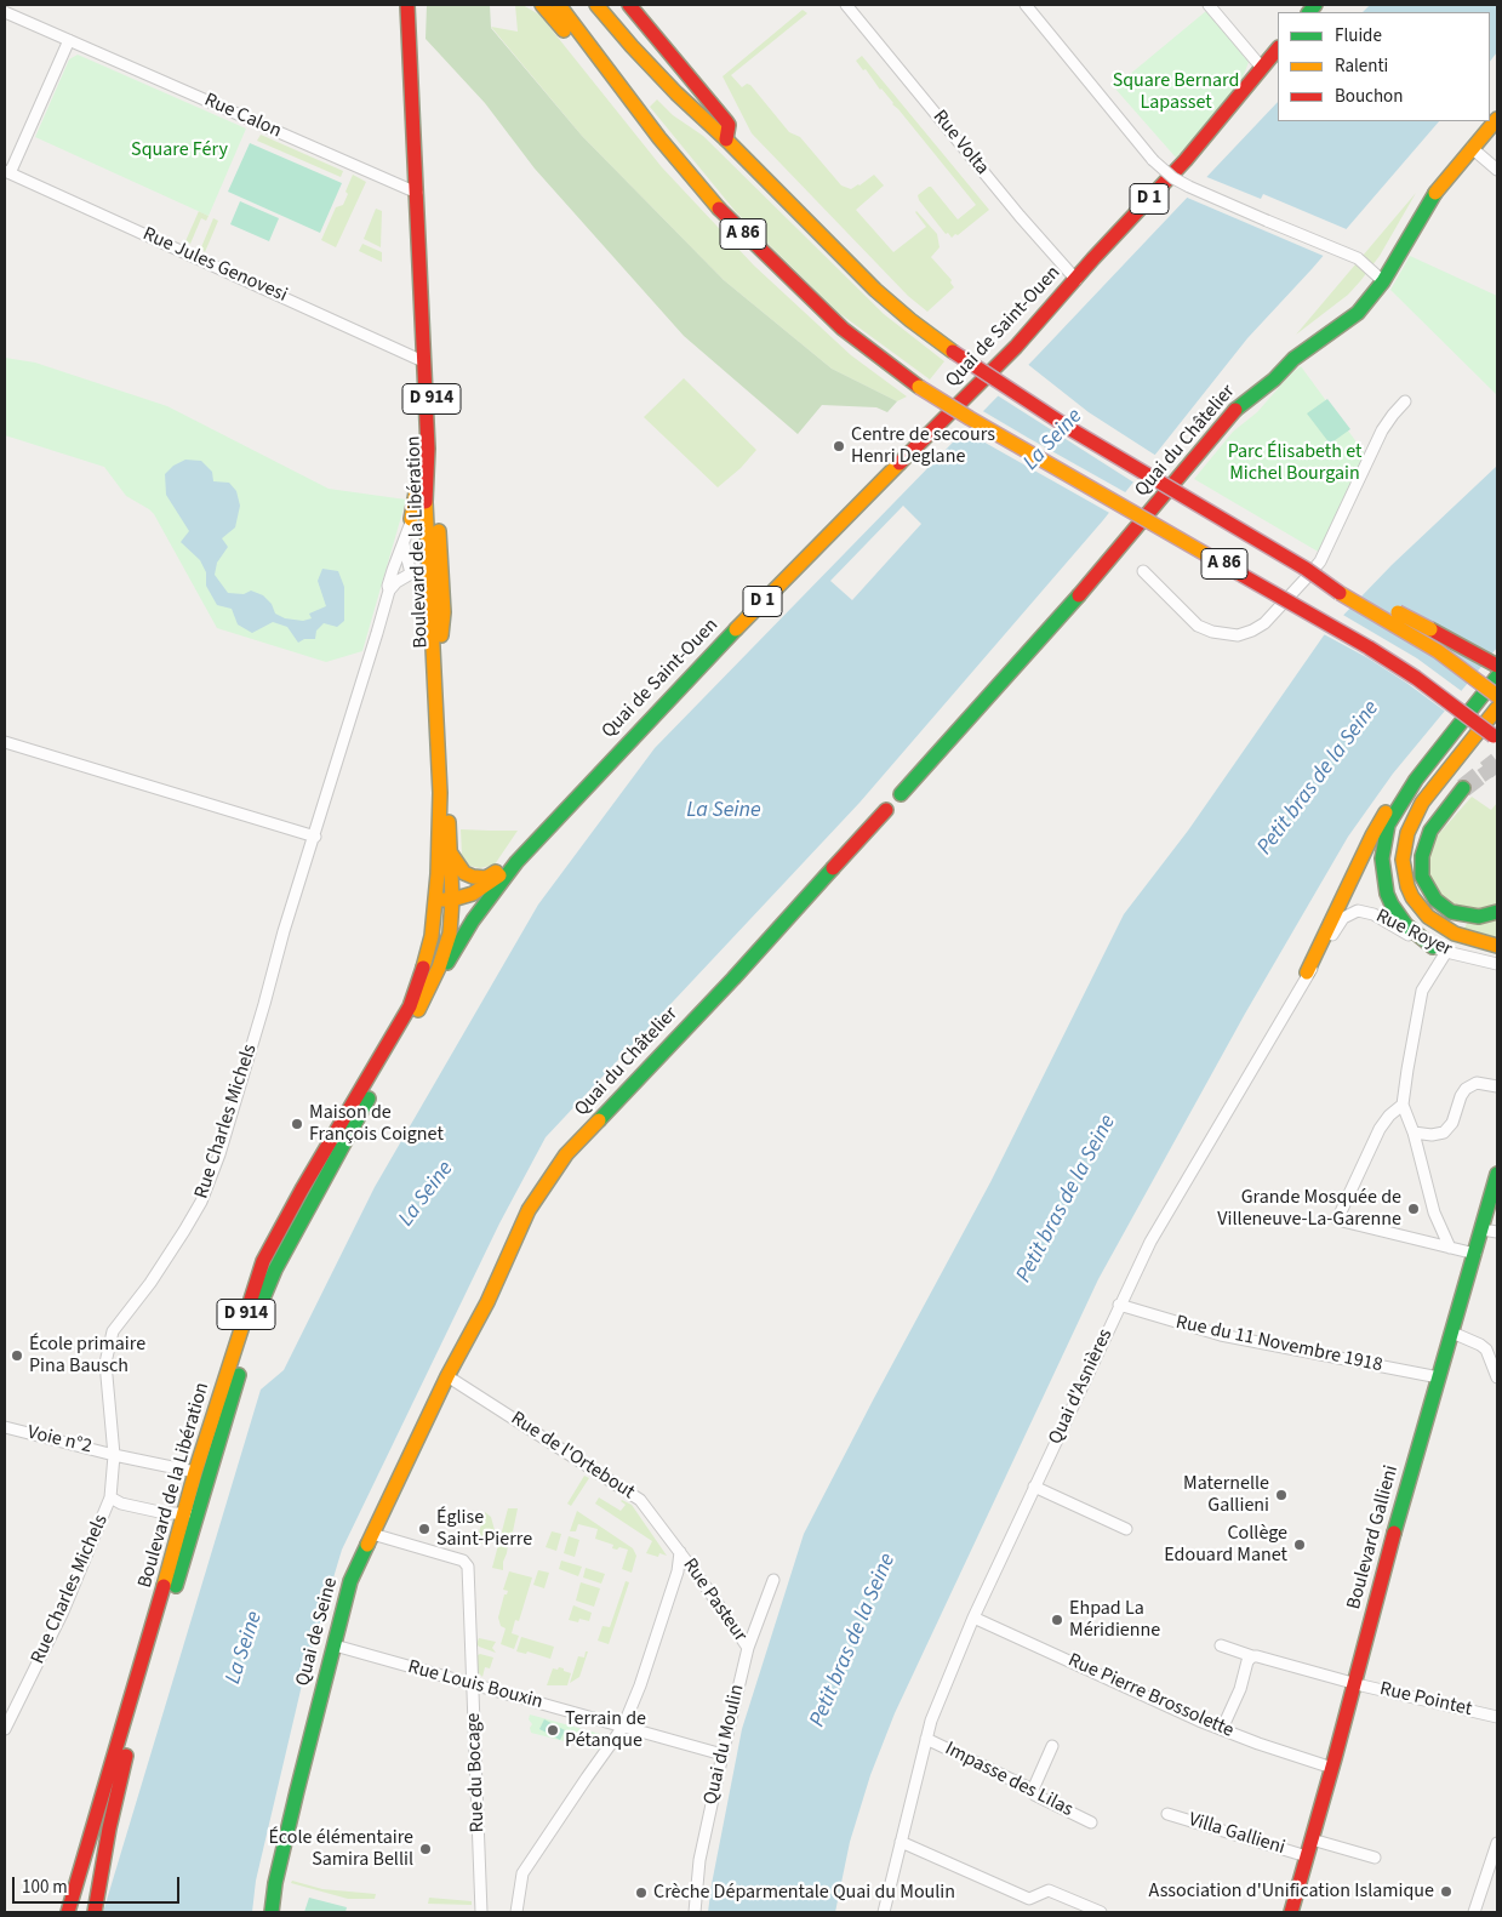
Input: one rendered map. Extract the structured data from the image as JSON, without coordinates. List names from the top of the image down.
{
  "streets": {
    "main road": [
      "D 1",
      "A 86",
      "Quai de Saint-Ouen",
      "D 914",
      "Quai du Châtelier",
      "Boulevard de la Libération",
      "Boulevard Gallieni",
      "Quai de Seine"
    ],
    "street": [
      "Rue Calon",
      "Rue Volta",
      "Rue Jules Genovesi",
      "Rue Royer",
      "Rue Charles Michels",
      "Rue du 11 Novembre 1918",
      "Quai d'Asnières",
      "Voie n°2",
      "Rue de l'Ortebout",
      "Rue Pasteur",
      "Rue Louis Bouxin",
      "Rue Pierre Brossolette",
      "Rue Pointet",
      "Quai du Moulin",
      "Rue du Bocage",
      "Impasse des Lilas",
      "Villa Gallieni"
    ]
  },
  "crossings": [
    ["Rue Calon", "Boulevard de la Libération"],
    ["Rue Volta", "Quai de Saint-Ouen"],
    ["D 1", "Quai de Saint-Ouen"],
    ["D 1", "D 914"],
    ["D 1", "Boulevard de la Libération"],
    ["Rue Jules Genovesi", "Boulevard de la Libération"],
    ["Quai de Saint-Ouen", "D 914"],
    ["Quai de Saint-Ouen", "Boulevard de la Libération"],
    ["D 914", "Boulevard de la Libération"],
    ["Quai du Châtelier", "Rue de l'Ortebout"],
    ["Quai du Châtelier", "Quai de Seine"],
    ["Boulevard de la Libération", "Rue Charles Michels"],
    ["Boulevard de la Libération", "Voie n°2"],
    ["Rue Royer", "Quai d'Asnières"],
    ["Rue Charles Michels", "Voie n°2"],
    ["Rue du 11 Novembre 1918", "Quai d'Asnières"],
    ["Rue du 11 Novembre 1918", "Boulevard Gallieni"],
    ["Quai d'Asnières", "Rue Pierre Brossolette"],
    ["Quai d'Asnières", "Impasse des Lilas"],
    ["Rue de l'Ortebout", "Rue Pasteur"],
    ["Rue de l'Ortebout", "Quai de Seine"],
    ["Boulevard Gallieni", "Rue Pierre Brossolette"],
    ["Boulevard Gallieni", "Rue Pointet"],
    ["Boulevard Gallieni", "Villa Gallieni"],
    ["Rue Pasteur", "Quai du Moulin"],
    ["Quai de Seine", "Rue Louis Bouxin"],
    ["Quai de Seine", "Rue du Bocage"],
    ["Rue Louis Bouxin", "Quai du Moulin"],
    ["Rue Louis Bouxin", "Rue du Bocage"]
  ],
  "water": ["La Seine", "Petit bras de la Seine"],
  "parks": ["Square Bernard Lapasset", "Square Féry", "Parc Élisabeth et Michel Bourgain"],
  "places": [
    "Centre de secours Henri Deglane",
    "Maison de François Coignet",
    "Grande Mosquée de Villeneuve-La-Garenne",
    "École primaire Pina Bausch",
    "Maternelle Gallieni",
    "Église Saint-Pierre",
    "Collège Edouard Manet",
    "Ehpad La Méridienne",
    "Terrain de Pétanque",
    "École élémentaire Samira Bellil",
    "Association d'Unification Islamique",
    "Crèche Déparmentale Quai du Moulin"
  ],
  "legend": ["Fluide", "Ralenti", "Bouchon"],
  "scale_bar": "100 m"
}
